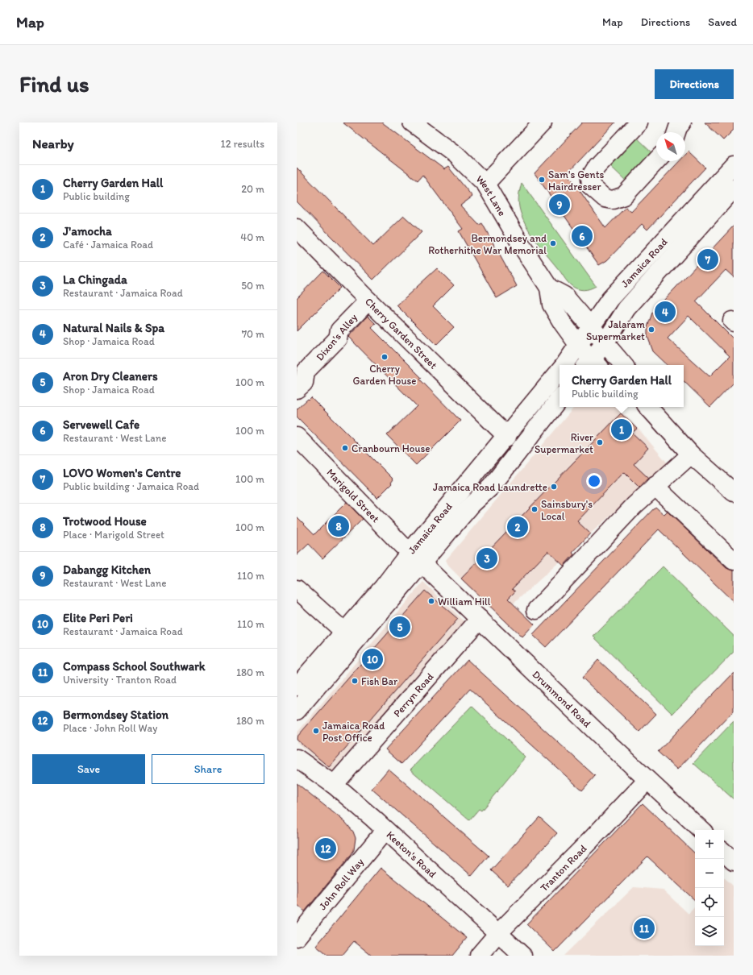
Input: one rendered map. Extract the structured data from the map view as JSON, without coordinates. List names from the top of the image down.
{
  "streets": {
    "street": [
      "West Lane",
      "Jamaica Road",
      "Cherry Garden Street",
      "Dixon's Alley",
      "Marigold Street",
      "Perryn Road",
      "Drummond Road",
      "Keeton's Road",
      "Tranton Road",
      "John Roll Way"
    ]
  },
  "crossings": [
    ["West Lane", "Jamaica Road"],
    ["Jamaica Road", "Cherry Garden Street"],
    ["Jamaica Road", "Marigold Street"],
    ["Jamaica Road", "Drummond Road"],
    ["Cherry Garden Street", "Dixon's Alley"],
    ["Marigold Street", "Drummond Road"],
    ["Perryn Road", "Drummond Road"],
    ["Perryn Road", "Keeton's Road"],
    ["Drummond Road", "Tranton Road"],
    ["Keeton's Road", "Tranton Road"],
    ["Keeton's Road", "John Roll Way"]
  ],
  "places": [
    "Sam's Gents Hairdresser",
    "Bermondsey and Rotherhithe War Memorial",
    "Jalaram Supermarket",
    "Cherry Garden House",
    "River Supermarket",
    "Cranbourn House",
    "Jamaica Road Laundrette",
    "Sainsbury's Local",
    "William Hill",
    "Fish Bar",
    "Jamaica Road Post Office"
  ],
  "north": "top left",
  "page": {
    "header": "Map",
    "nav": ["Map", "Directions", "Saved"],
    "buttons": [
      "Directions",
      ["Save", "Share"]
    ],
    "title": "Find us",
    "heading": ["Nearby", "12 results"],
    "list": [
      {
        "mark": "1",
        "name": "Cherry Garden Hall",
        "note": "Public building",
        "value": "20 m"
      },
      {
        "mark": "2",
        "name": "J'amocha",
        "note": "Café · Jamaica Road",
        "value": "40 m"
      },
      {
        "mark": "3",
        "name": "La Chingada",
        "note": "Restaurant · Jamaica Road",
        "value": "50 m"
      },
      {
        "mark": "4",
        "name": "Natural Nails & Spa",
        "note": "Shop · Jamaica Road",
        "value": "70 m"
      },
      {
        "mark": "5",
        "name": "Aron Dry Cleaners",
        "note": "Shop · Jamaica Road",
        "value": "100 m"
      },
      {
        "mark": "6",
        "name": "Servewell Cafe",
        "note": "Restaurant · West Lane",
        "value": "100 m"
      },
      {
        "mark": "7",
        "name": "LOVO Women's Centre",
        "note": "Public building · Jamaica Road",
        "value": "100 m"
      },
      {
        "mark": "8",
        "name": "Trotwood House",
        "note": "Place · Marigold Street",
        "value": "100 m"
      },
      {
        "mark": "9",
        "name": "Dabangg Kitchen",
        "note": "Restaurant · West Lane",
        "value": "110 m"
      },
      {
        "mark": "10",
        "name": "Elite Peri Peri",
        "note": "Restaurant · Jamaica Road",
        "value": "110 m"
      },
      {
        "mark": "11",
        "name": "Compass School Southwark",
        "note": "University · Tranton Road",
        "value": "180 m"
      },
      {
        "mark": "12",
        "name": "Bermondsey Station",
        "note": "Place · John Roll Way",
        "value": "180 m"
      }
    ],
    "pins": [
      "9",
      "6",
      "7",
      "4",
      "1",
      "8",
      "2",
      "3",
      "5",
      "10",
      "12",
      "11"
    ],
    "popup": ["Cherry Garden Hall", "Public building"],
    "map_buttons": ["+", "−"]
  }
}
